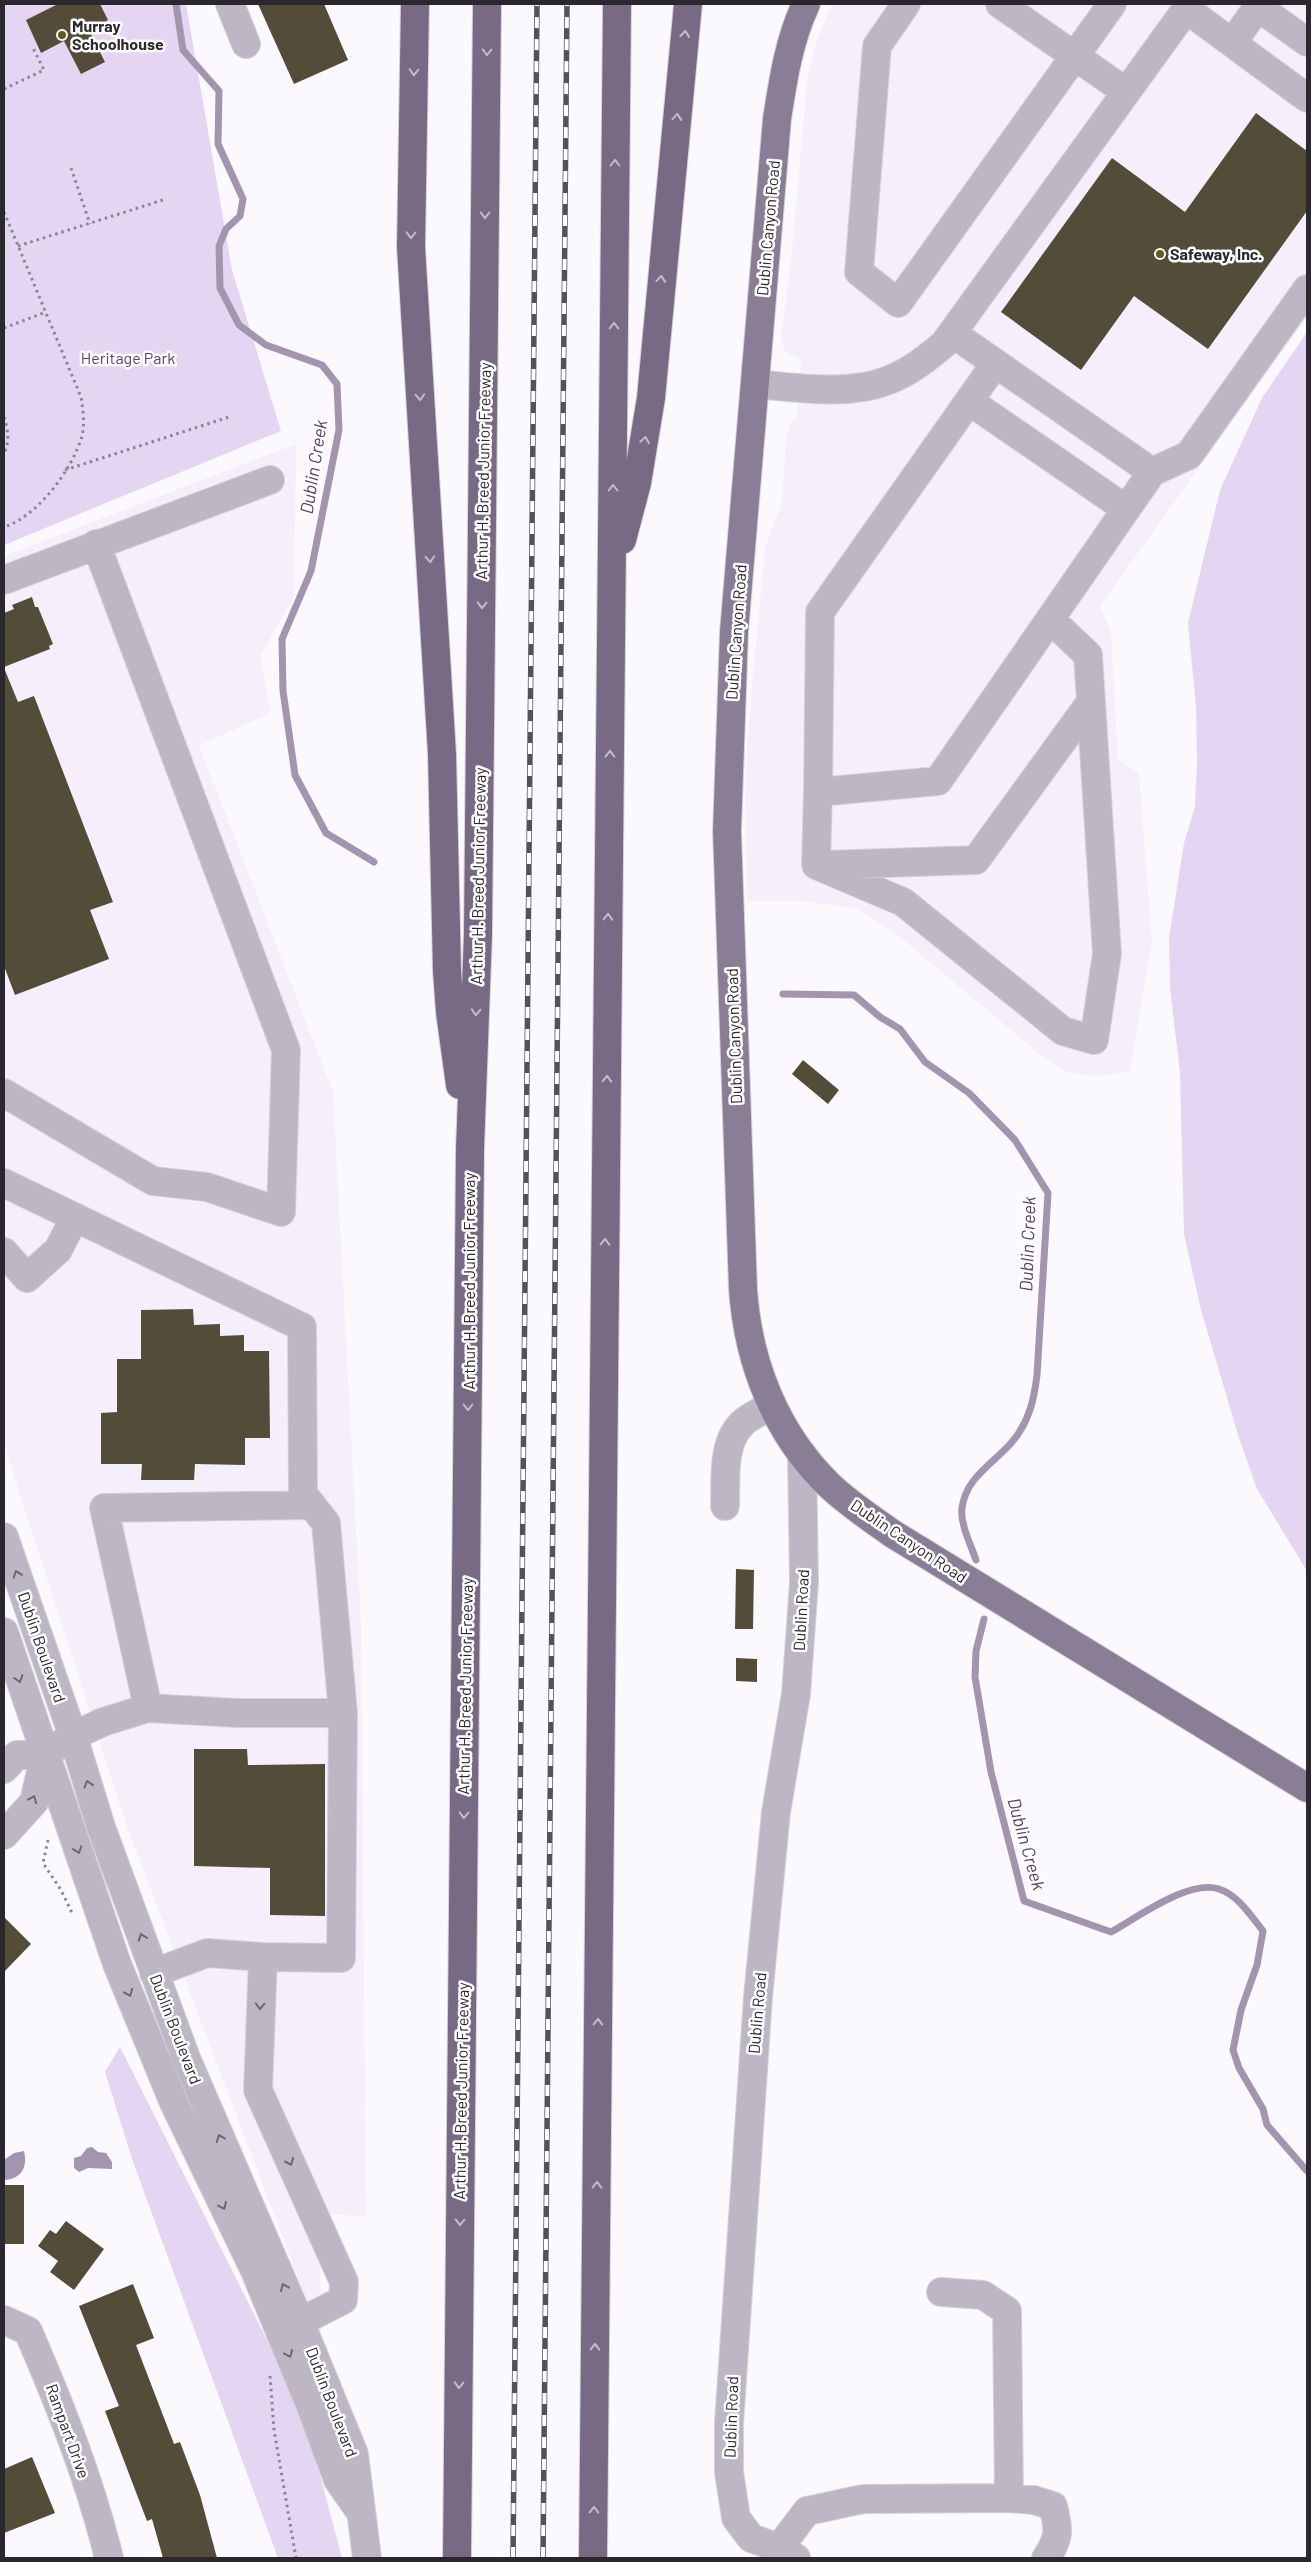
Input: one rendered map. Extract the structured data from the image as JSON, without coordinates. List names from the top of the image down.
{
  "streets": {
    "highway": ["Arthur H. Breed Junior Freeway"],
    "main road": ["Dublin Canyon Road"],
    "street": ["Dublin Road", "Dublin Boulevard", "Rampart Drive"]
  },
  "crossings": [
    ["Dublin Canyon Road", "Dublin Road"]
  ],
  "water": ["Dublin Creek"],
  "parks": ["Heritage Park"],
  "places": ["Murray Schoolhouse", "Safeway, Inc."]
}
